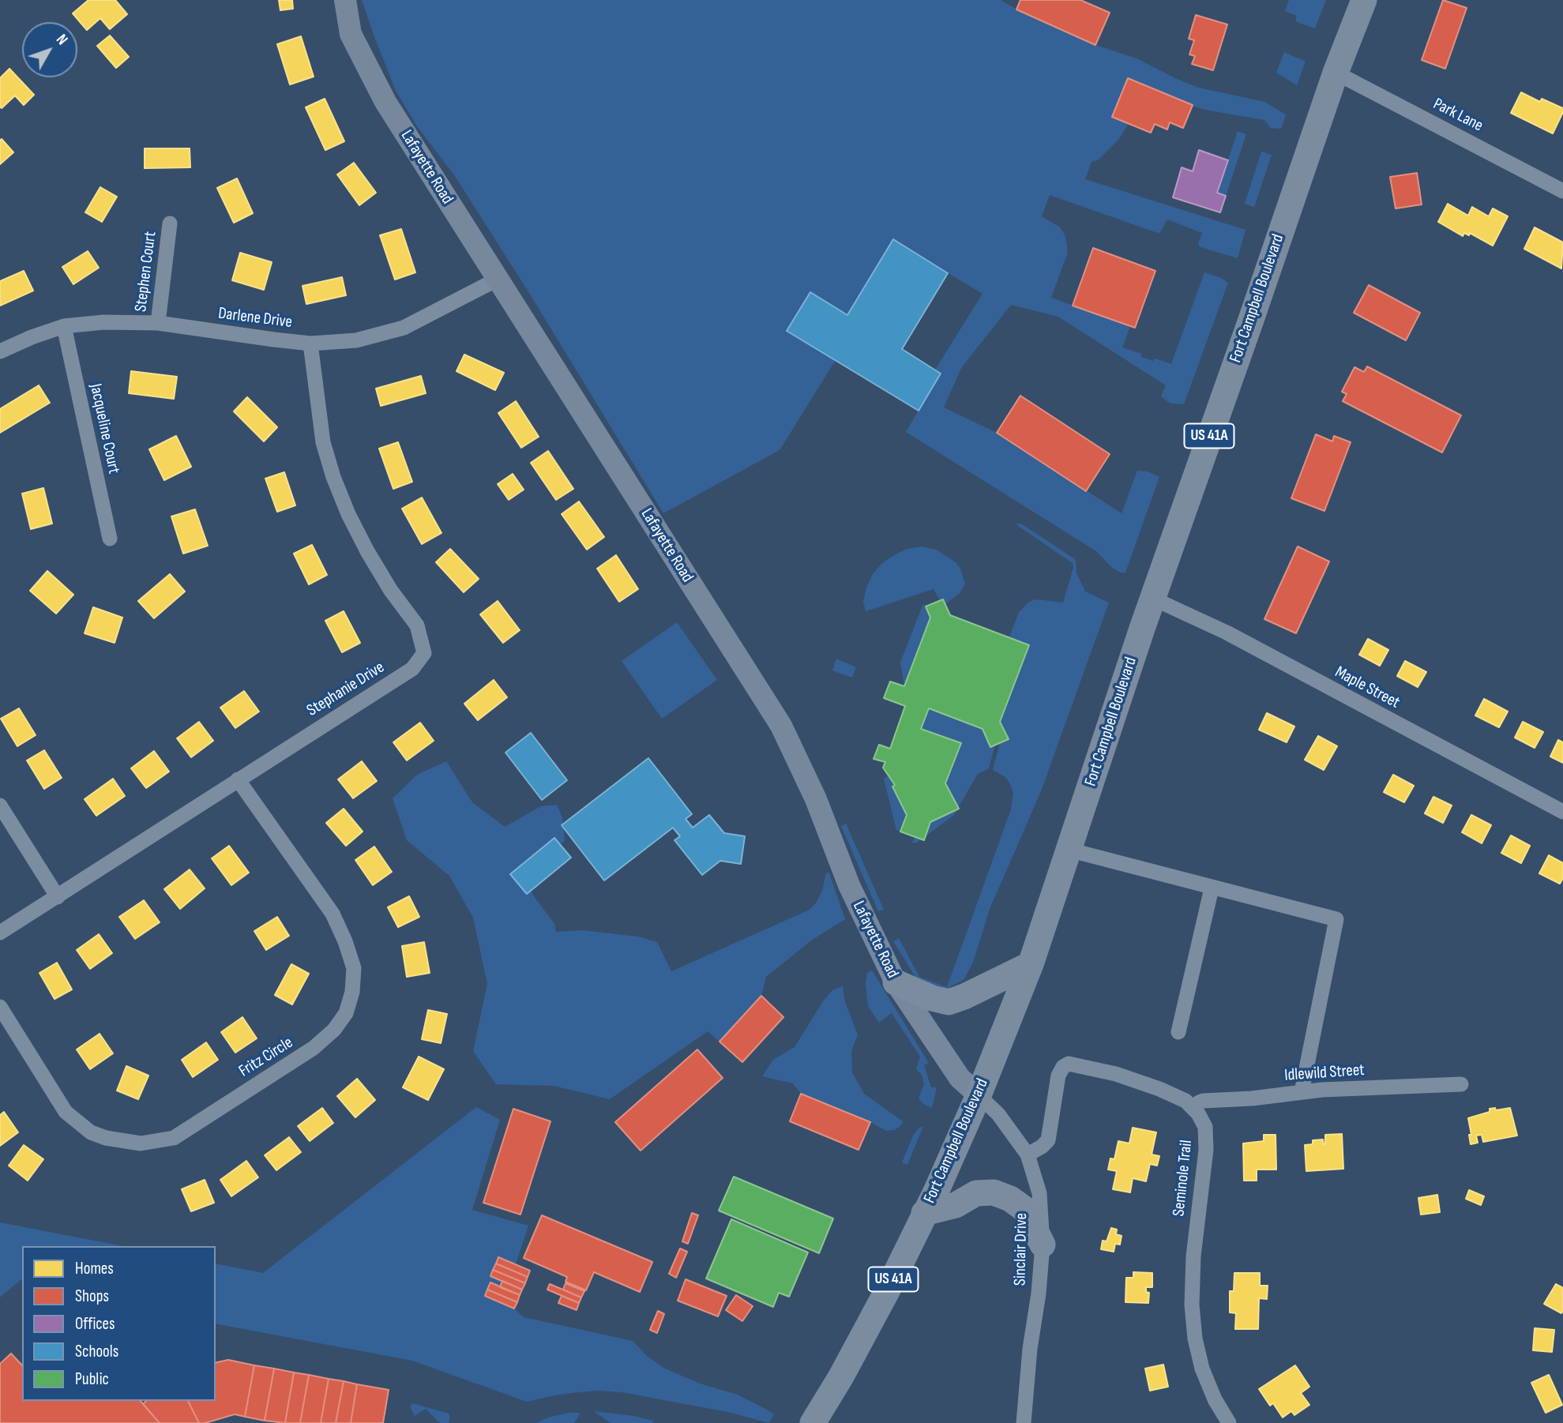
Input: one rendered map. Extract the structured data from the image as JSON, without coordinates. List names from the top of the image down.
{
  "streets": {
    "highway": ["Fort Campbell Boulevard", "US 41A"],
    "main road": ["Lafayette Road"],
    "street": [
      "Park Lane",
      "Stephen Court",
      "Darlene Drive",
      "Jacqueline Court",
      "Maple Street",
      "Stephanie Drive",
      "Fritz Circle",
      "Idlewild Street",
      "Seminole Trail",
      "Sinclair Drive"
    ]
  },
  "crossings": [
    ["Park Lane", "Fort Campbell Boulevard"],
    ["Lafayette Road", "Fort Campbell Boulevard"],
    ["Lafayette Road", "Darlene Drive"],
    ["Lafayette Road", "Sinclair Drive"],
    ["Stephen Court", "Darlene Drive"],
    ["Fort Campbell Boulevard", "Maple Street"],
    ["Fort Campbell Boulevard", "Sinclair Drive"],
    ["Darlene Drive", "Jacqueline Court"],
    ["Darlene Drive", "Stephanie Drive"],
    ["Stephanie Drive", "Fritz Circle"],
    ["Idlewild Street", "Seminole Trail"],
    ["Seminole Trail", "Sinclair Drive"]
  ],
  "legend": [
    "Homes",
    "Shops",
    "Offices",
    "Schools",
    "Public"
  ],
  "north": "top right"
}
